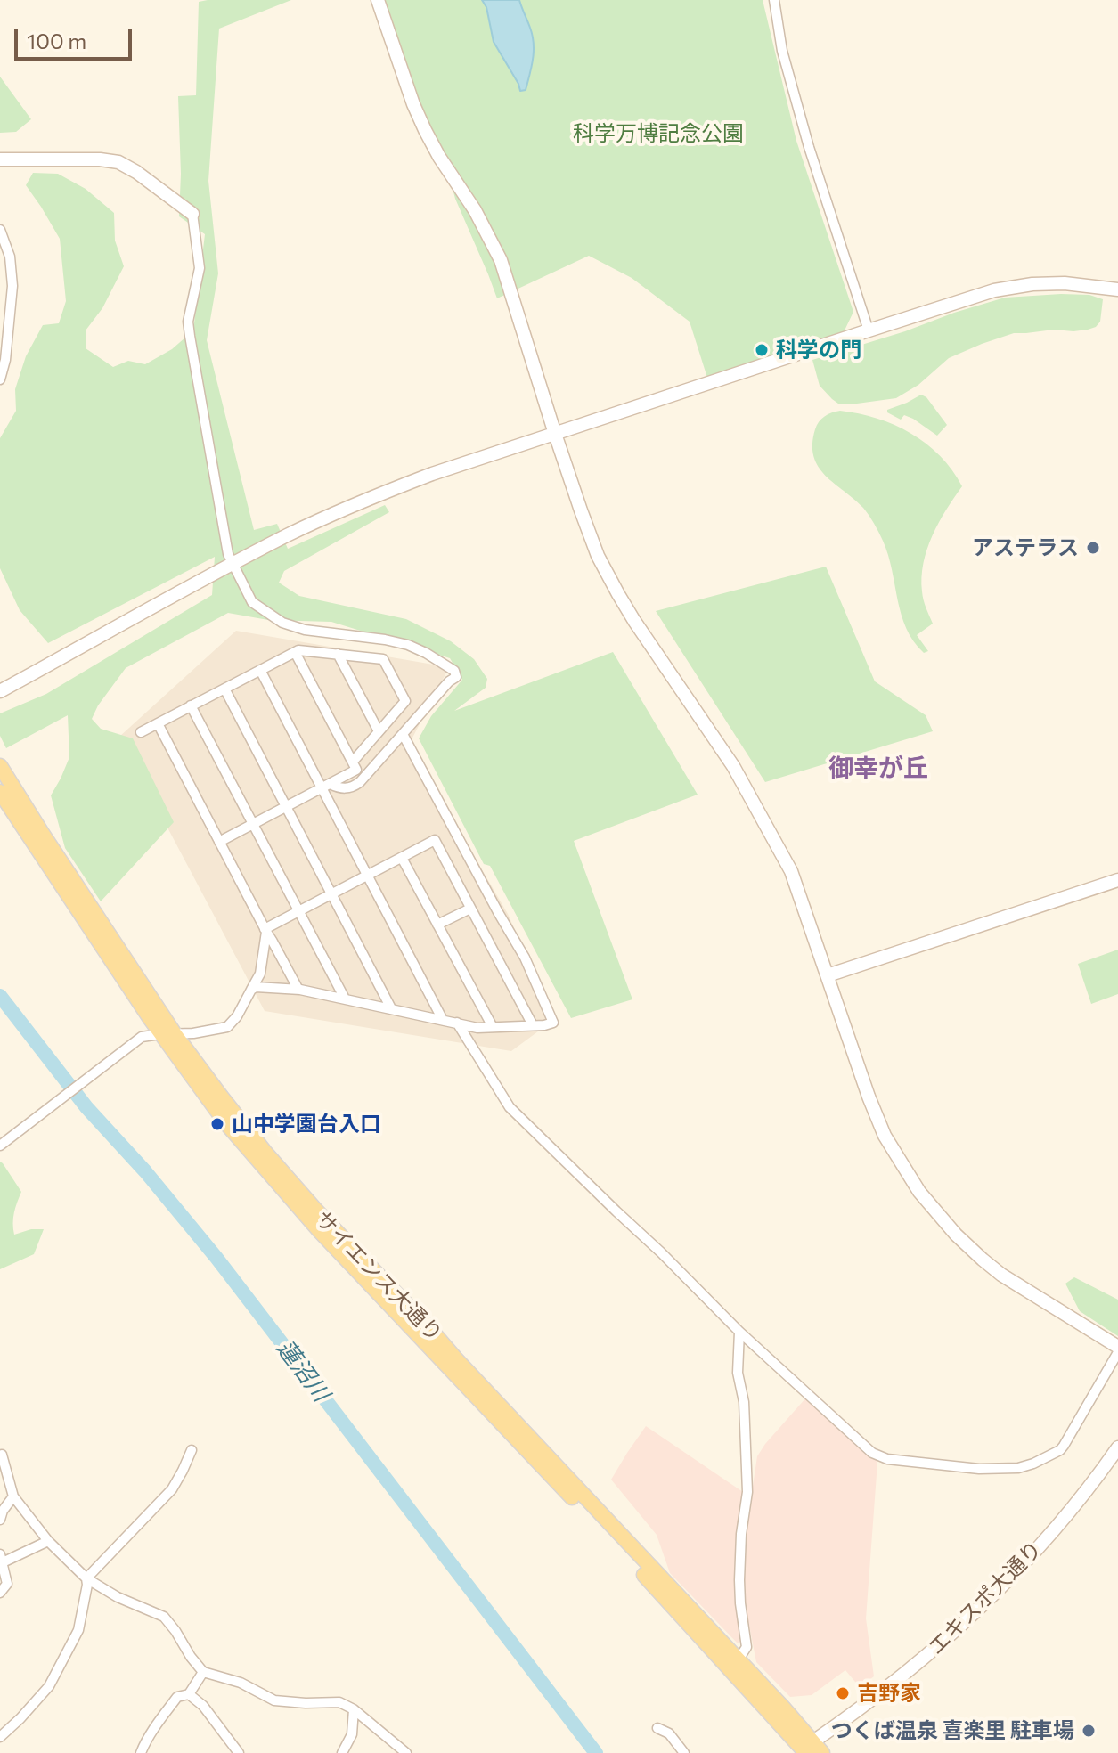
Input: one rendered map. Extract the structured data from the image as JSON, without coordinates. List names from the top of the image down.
{
  "streets": {
    "main road": ["サイエンス大通り"],
    "street": ["エキスポ大通り"]
  },
  "crossings": [
    ["サイエンス大通り", "エキスポ大通り"]
  ],
  "districts": ["御幸が丘"],
  "water": ["蓮沼川"],
  "parks": ["科学万博記念公園"],
  "places": [
    "科学の門",
    "アステラス",
    "山中学園台入口",
    "吉野家",
    "つくば温泉 喜楽里 駐車場"
  ],
  "scale_bar": "100 m"
}
